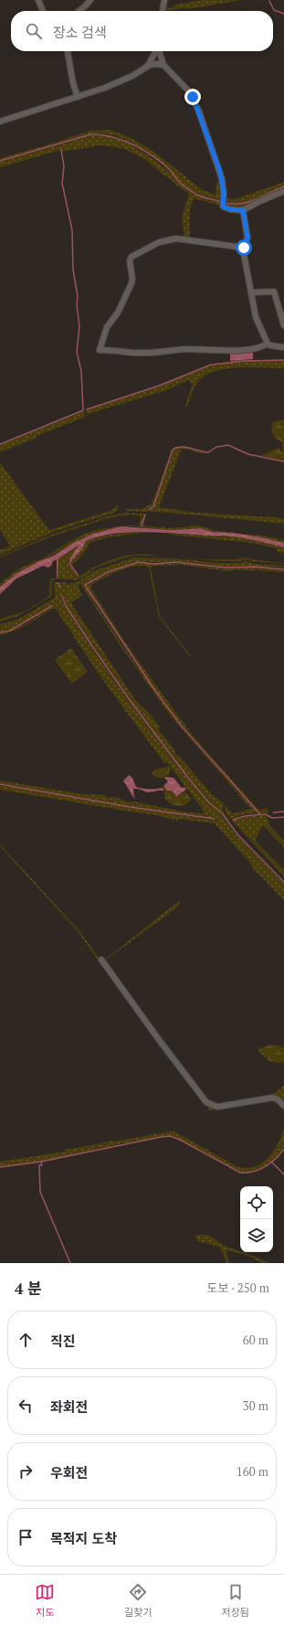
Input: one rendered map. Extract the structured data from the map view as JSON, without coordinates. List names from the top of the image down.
{
  "page": {
    "search": "장소 검색",
    "heading": ["4 분", "도보 · 250 m"],
    "list": [
      ["직진", "60 m"],
      ["좌회전", "30 m"],
      ["우회전", "160 m"],
      "목적지 도착"
    ],
    "nav": ["지도", "길찾기", "저장됨"]
  }
}
